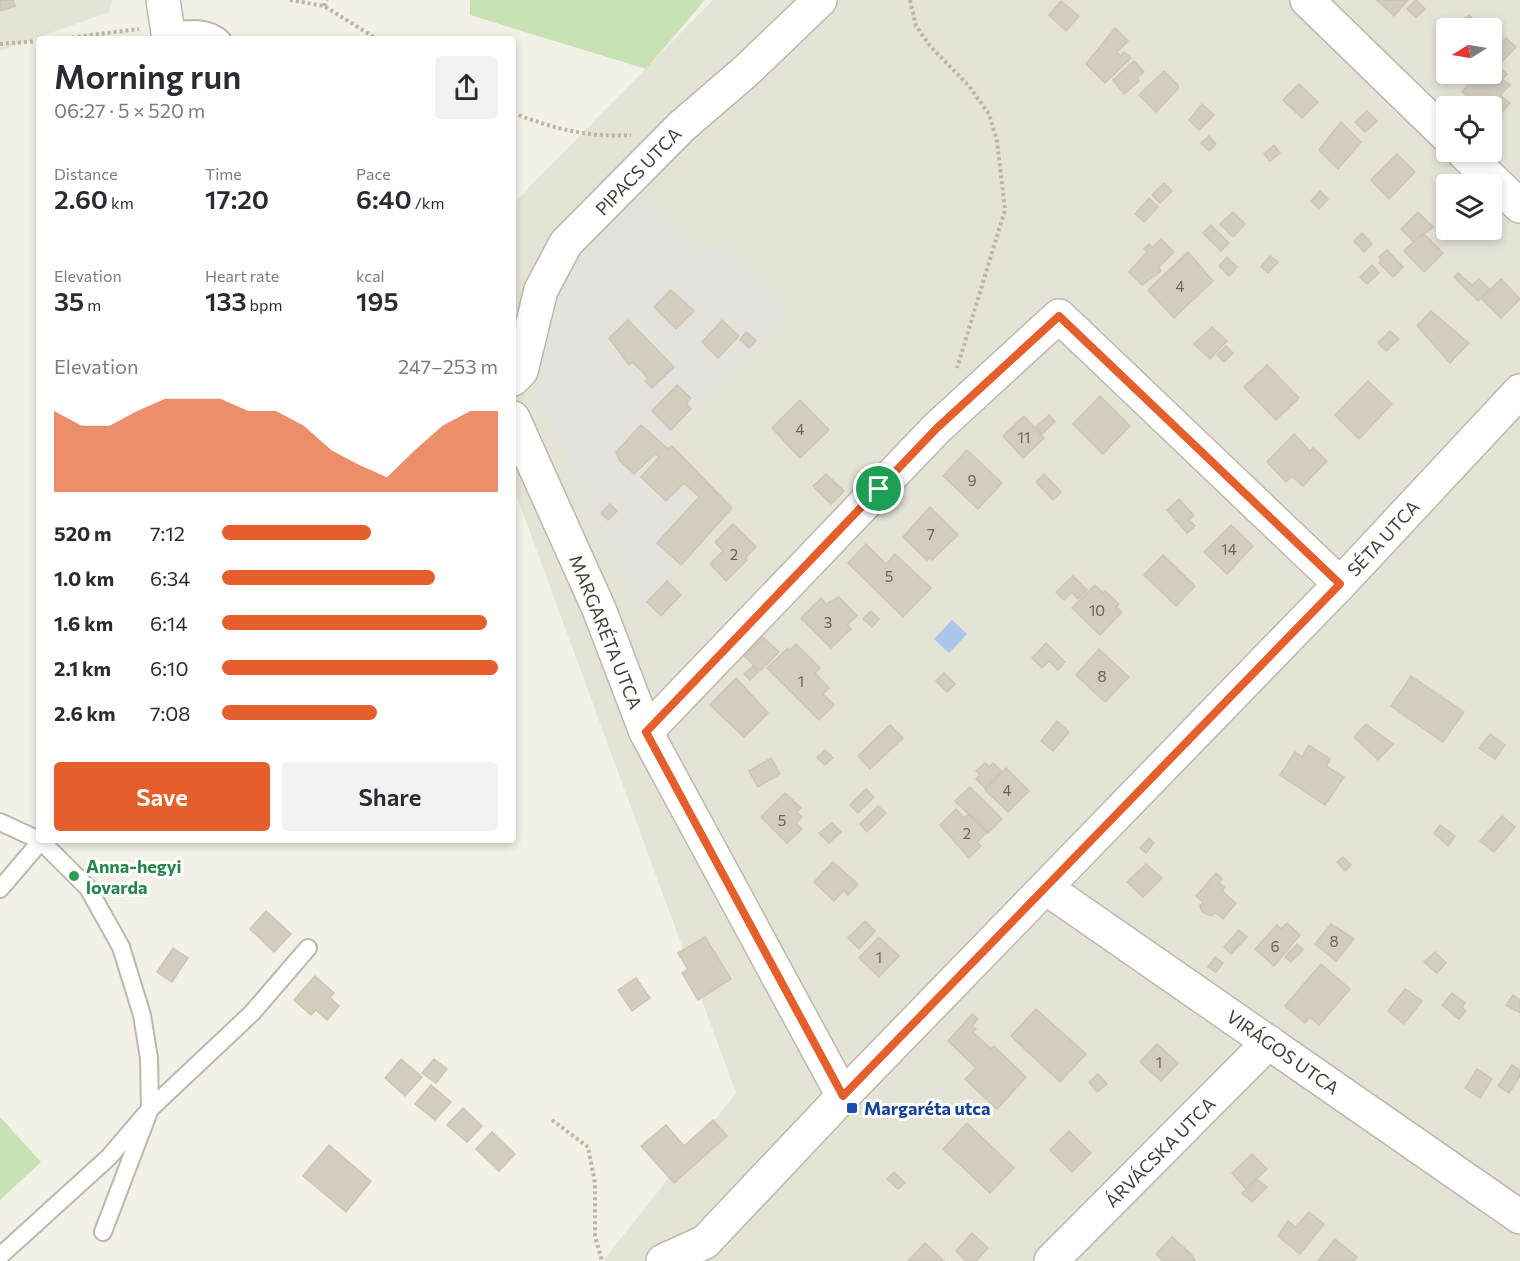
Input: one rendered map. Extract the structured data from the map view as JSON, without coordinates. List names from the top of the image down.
{
  "streets": {
    "street": [
      "PIPACS UTCA",
      "SÉTA UTCA",
      "MARGARÉTA UTCA",
      "VIRÁGOS UTCA",
      "ÁRVÁCSKA UTCA"
    ]
  },
  "crossings": [
    ["SÉTA UTCA", "MARGARÉTA UTCA"],
    ["SÉTA UTCA", "VIRÁGOS UTCA"],
    ["VIRÁGOS UTCA", "ÁRVÁCSKA UTCA"]
  ],
  "places": {
    "other": ["Anna-hegyi lovarda"],
    "transit": ["Margaréta utca"]
  },
  "house_numbers": [
    "4",
    "4",
    "11",
    "9",
    "7",
    "14",
    "2",
    "5",
    "10",
    "3",
    "8",
    "1",
    "4",
    "5",
    "2",
    "8",
    "6",
    "1",
    "1"
  ],
  "north": "left",
  "page": {
    "heading": ["Morning run", "06:27 · 5 × 520 m"],
    "stats": [
      ["Distance", "2.60 km"],
      ["Time", "17:20"],
      ["Pace", "6:40 /km"],
      ["Elevation", "35 m"],
      ["Heart rate", "133 bpm"],
      ["kcal", "195"]
    ],
    "chart": ["Elevation", "247–253 m"],
    "list": [
      {
        "name": "520 m",
        "note": "7:12"
      },
      {
        "name": "1.0 km",
        "note": "6:34"
      },
      {
        "name": "1.6 km",
        "note": "6:14"
      },
      {
        "name": "2.1 km",
        "note": "6:10"
      },
      {
        "name": "2.6 km",
        "note": "7:08"
      }
    ],
    "buttons": ["Save", "Share"]
  }
}
